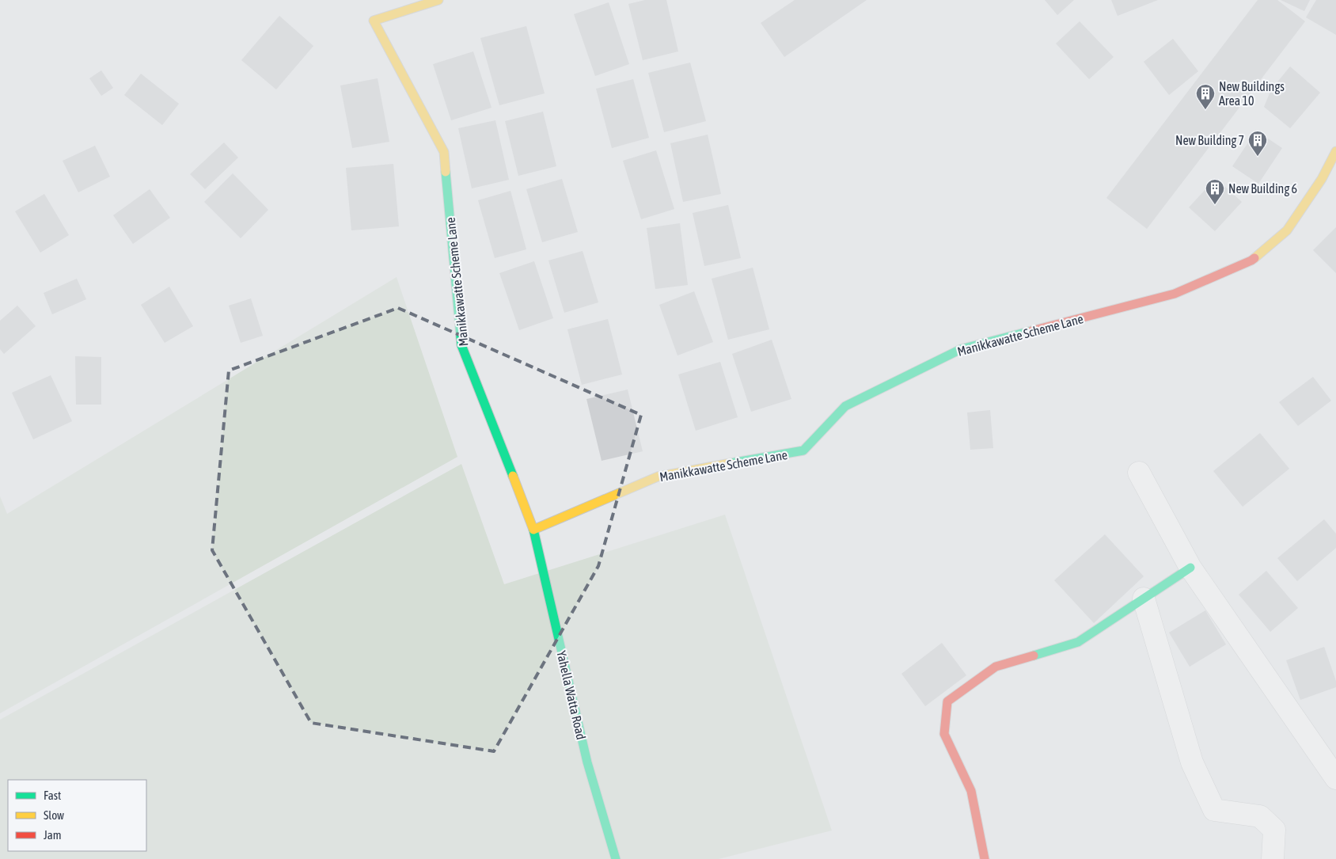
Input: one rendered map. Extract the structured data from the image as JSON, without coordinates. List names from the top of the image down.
{
  "streets": {
    "street": ["Manikkawatte Scheme Lane", "Yahella Watta Road"]
  },
  "crossings": [
    ["Manikkawatte Scheme Lane", "Yahella Watta Road"]
  ],
  "places": {
    "building": ["New Buildings Area 10", "New Building 7", "New Building 6"]
  },
  "legend": ["Fast", "Slow", "Jam"]
}
